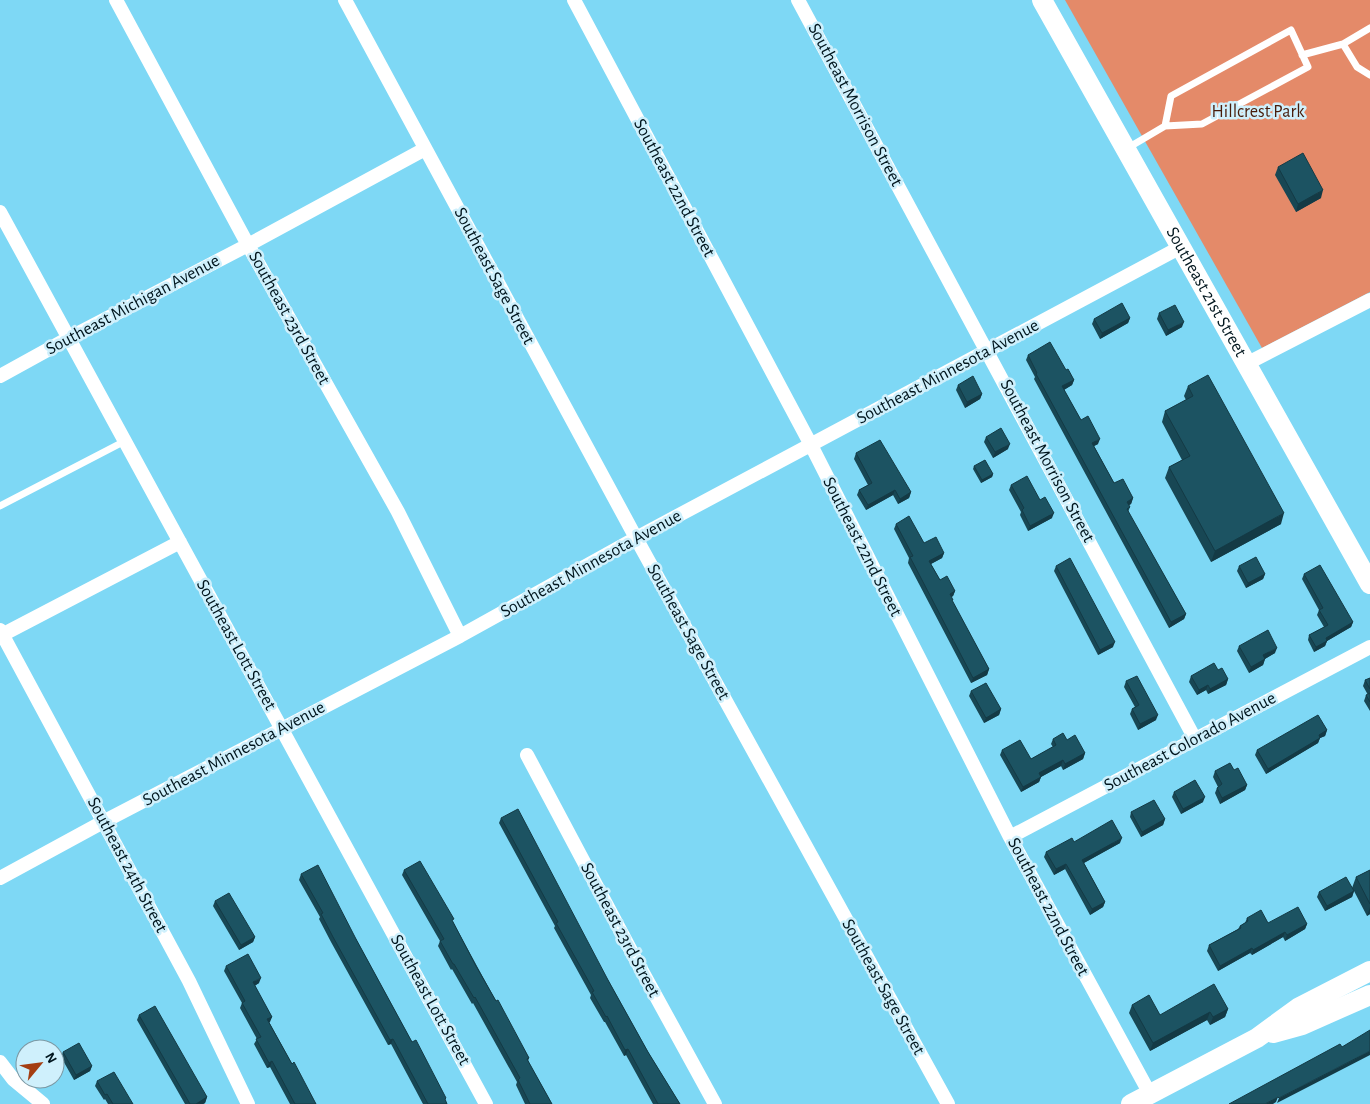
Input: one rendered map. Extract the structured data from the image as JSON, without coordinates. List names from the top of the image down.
{
  "streets": {
    "main road": ["Southeast 21st Street"],
    "street": [
      "Southeast Morrison Street",
      "Southeast 22nd Street",
      "Southeast Sage Street",
      "Southeast Michigan Avenue",
      "Southeast 23rd Street",
      "Southeast Minnesota Avenue",
      "Southeast Lott Street",
      "Southeast Colorado Avenue",
      "Southeast 24th Street"
    ]
  },
  "crossings": [
    ["Southeast Morrison Street", "Southeast Minnesota Avenue"],
    ["Southeast Morrison Street", "Southeast Colorado Avenue"],
    ["Southeast 22nd Street", "Southeast Minnesota Avenue"],
    ["Southeast 22nd Street", "Southeast Colorado Avenue"],
    ["Southeast Sage Street", "Southeast Michigan Avenue"],
    ["Southeast Sage Street", "Southeast Minnesota Avenue"],
    ["Southeast 21st Street", "Southeast Minnesota Avenue"],
    ["Southeast Michigan Avenue", "Southeast 23rd Street"],
    ["Southeast Michigan Avenue", "Southeast Lott Street"],
    ["Southeast 23rd Street", "Southeast Minnesota Avenue"],
    ["Southeast Minnesota Avenue", "Southeast Lott Street"],
    ["Southeast Minnesota Avenue", "Southeast 24th Street"]
  ],
  "parks": ["Hillcrest Park"],
  "north": "top right"
}
